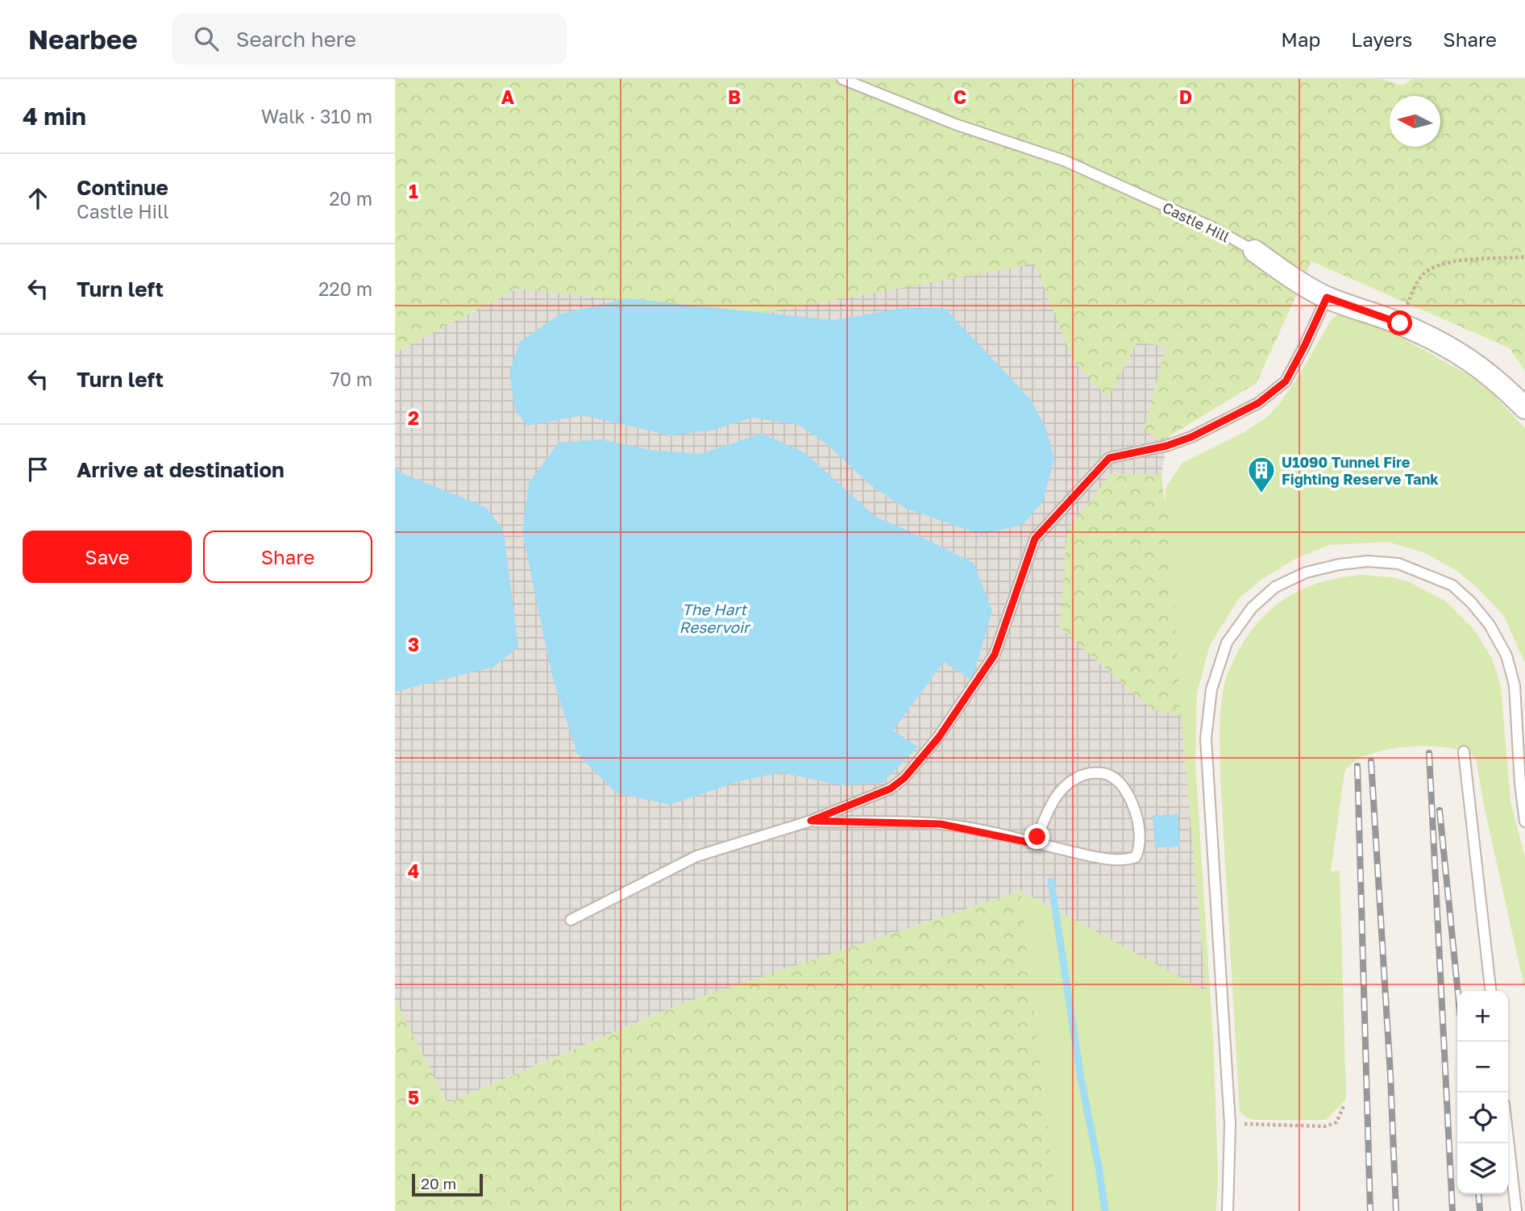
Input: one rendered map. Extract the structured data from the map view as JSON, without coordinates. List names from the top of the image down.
{
  "streets": {
    "street": ["Castle Hill"]
  },
  "water": ["The Hart Reservoir"],
  "places": {
    "building": ["U1090 Tunnel Fire Fighting Reserve Tank"]
  },
  "scale_bar": "20 m",
  "north": "left",
  "page": {
    "header": "Nearbee",
    "search": "Search here",
    "nav": ["Map", "Layers", "Share"],
    "heading": ["4 min", "Walk · 310 m"],
    "list": [
      ["Continue", "Castle Hill", "20 m"],
      ["Turn left", "220 m"],
      ["Turn left", "70 m"],
      "Arrive at destination"
    ],
    "buttons": ["Save", "Share"],
    "map_buttons": ["+", "−"],
    "scale": "20 m"
  },
  "grid": {
    "columns": [
      "A",
      "B",
      "C",
      "D"
    ],
    "rows": [
      "1",
      "2",
      "3",
      "4",
      "5"
    ]
  }
}
